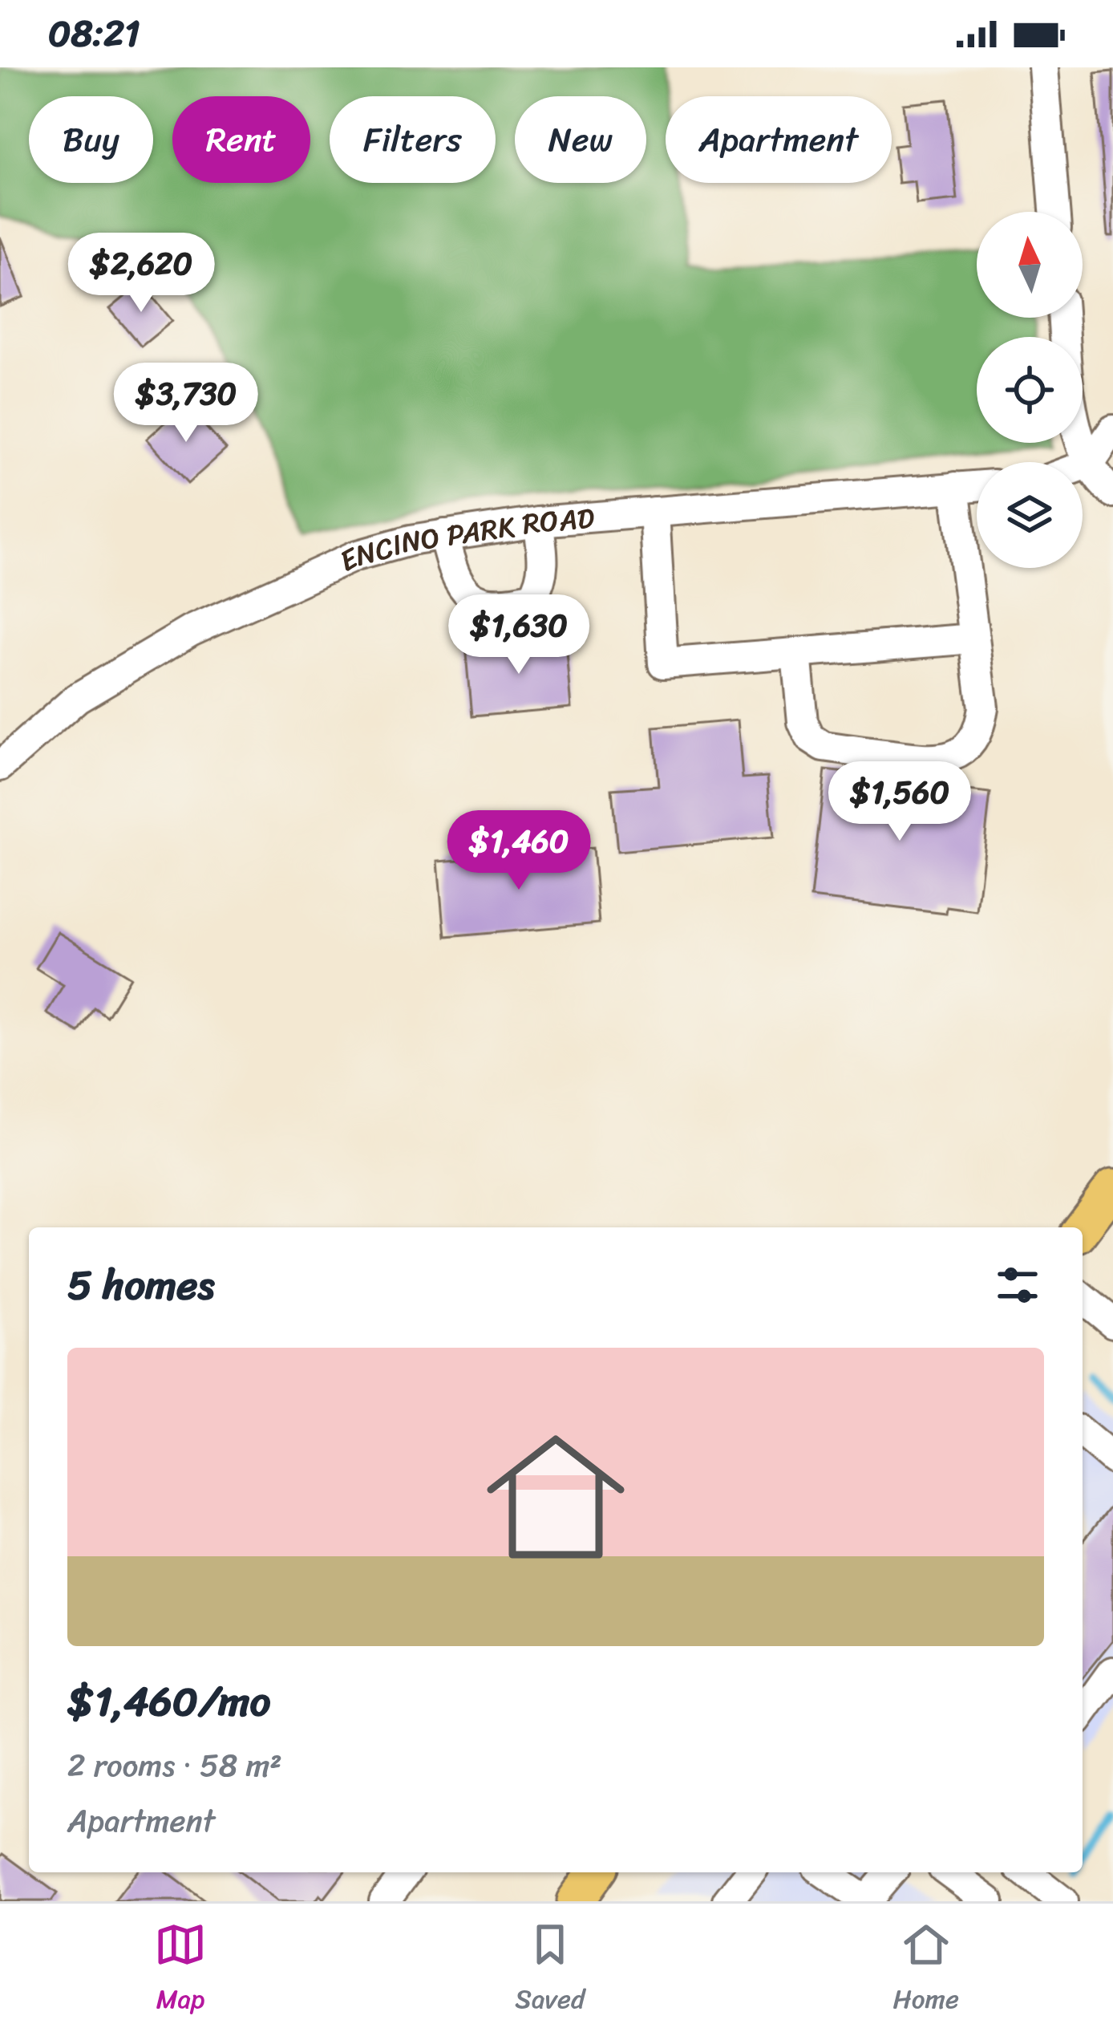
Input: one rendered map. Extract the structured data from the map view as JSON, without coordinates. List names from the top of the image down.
{
  "streets": {
    "street": ["ENCINO PARK ROAD"]
  },
  "north": "top",
  "page": {
    "status": "08:21",
    "chip": [
      "Buy",
      "Rent",
      "Filters",
      "New",
      "Apartment"
    ],
    "price": [
      "$2,620",
      "$3,730",
      "$1,630",
      "$1,560",
      "$1,460"
    ],
    "heading": "5 homes",
    "list": [
      {
        "name": "$1,460/mo",
        "note": "2 rooms · 58 m² · Apartment"
      }
    ],
    "tabs": ["Map", "Saved", "Home"]
  }
}
